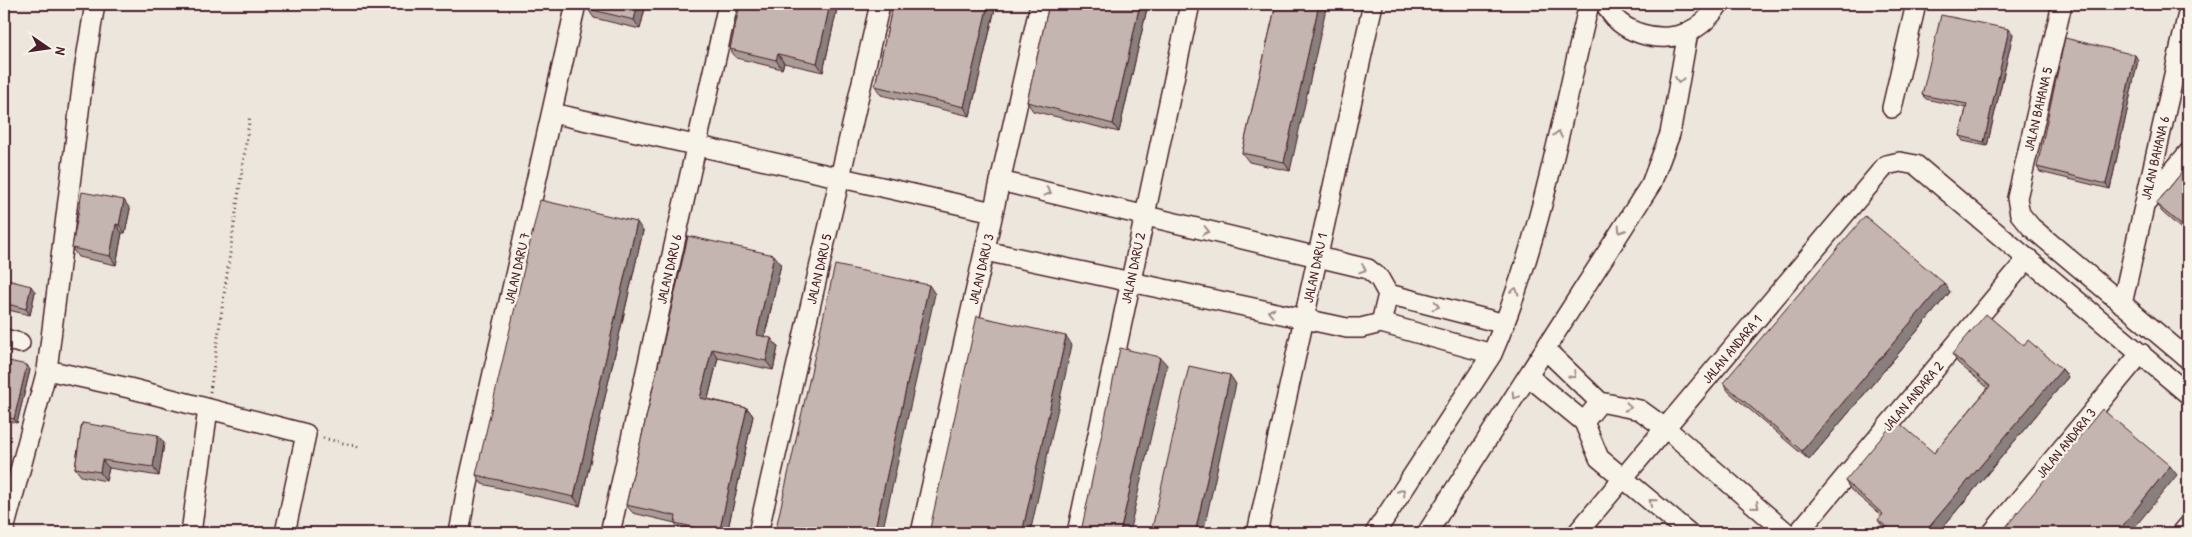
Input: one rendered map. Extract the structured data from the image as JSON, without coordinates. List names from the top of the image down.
{
  "streets": {
    "street": [
      "JALAN BAHANA 5",
      "JALAN BAHANA 6",
      "JALAN DARU 7",
      "JALAN DARU 2",
      "JALAN DARU 1",
      "JALAN DARU 6",
      "JALAN DARU 5",
      "JALAN DARU 3",
      "JALAN ANDARA 1",
      "JALAN ANDARA 2",
      "JALAN ANDARA 3"
    ]
  },
  "crossings": [
    ["JALAN BAHANA 5", "JALAN BAHANA 6"],
    ["JALAN ANDARA 1", "JALAN ANDARA 2"]
  ],
  "north": "right"
}
